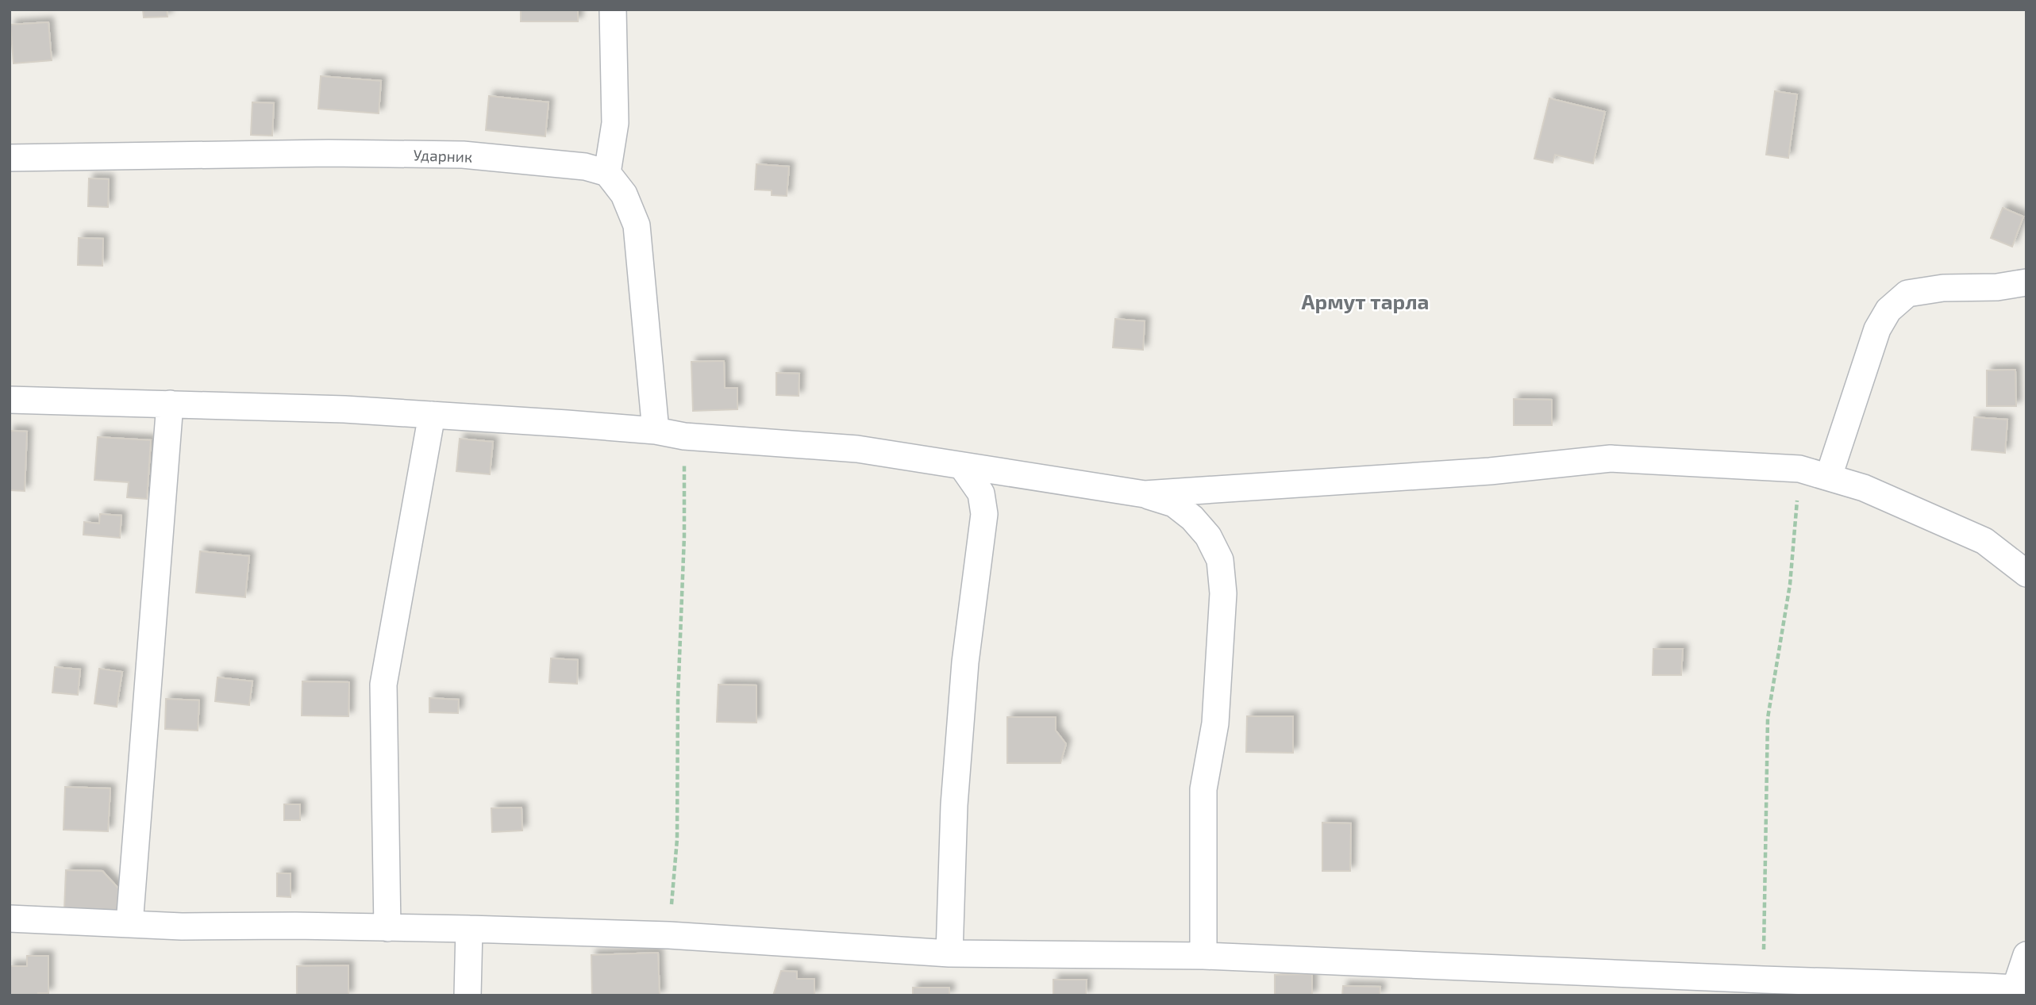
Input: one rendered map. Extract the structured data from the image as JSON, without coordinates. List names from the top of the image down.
{
  "streets": {
    "street": ["Ударник"]
  },
  "districts": ["Армут тарла"]
}
